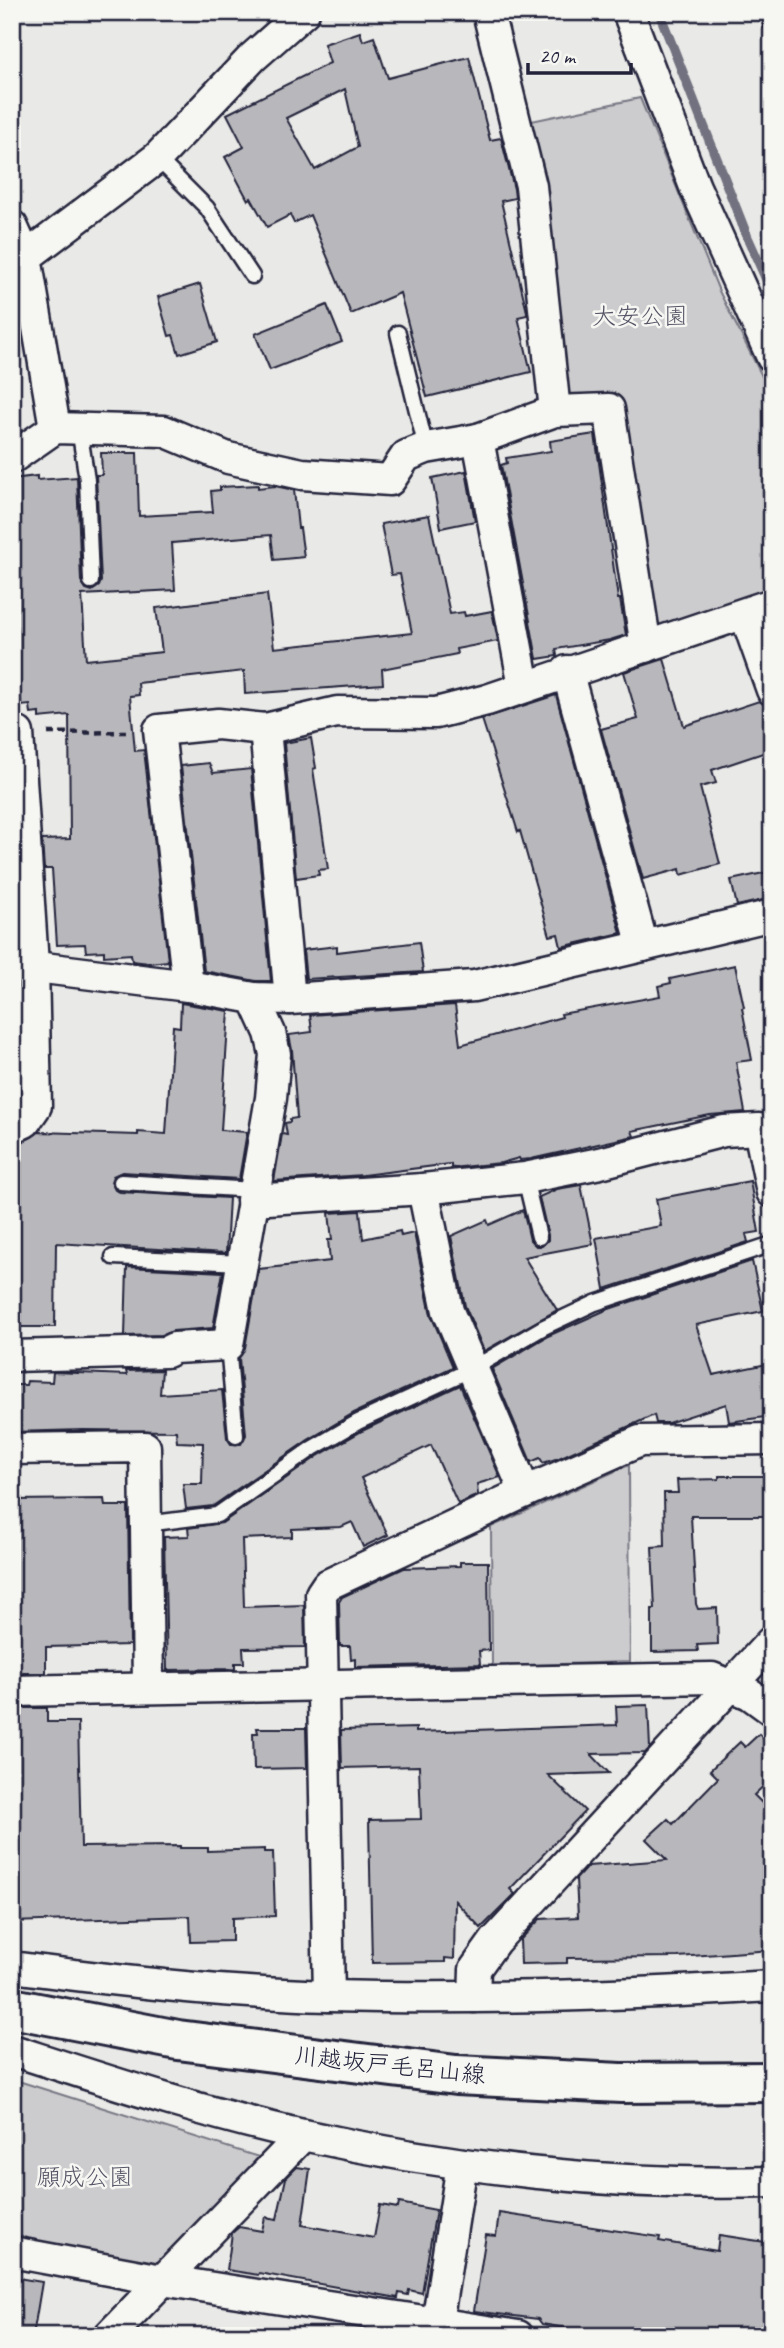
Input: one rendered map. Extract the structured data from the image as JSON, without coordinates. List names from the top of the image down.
{
  "streets": {
    "main road": ["川越坂戸毛呂山線"]
  },
  "parks": ["大安公園", "願成公園"],
  "scale_bar": "20 m"
}
